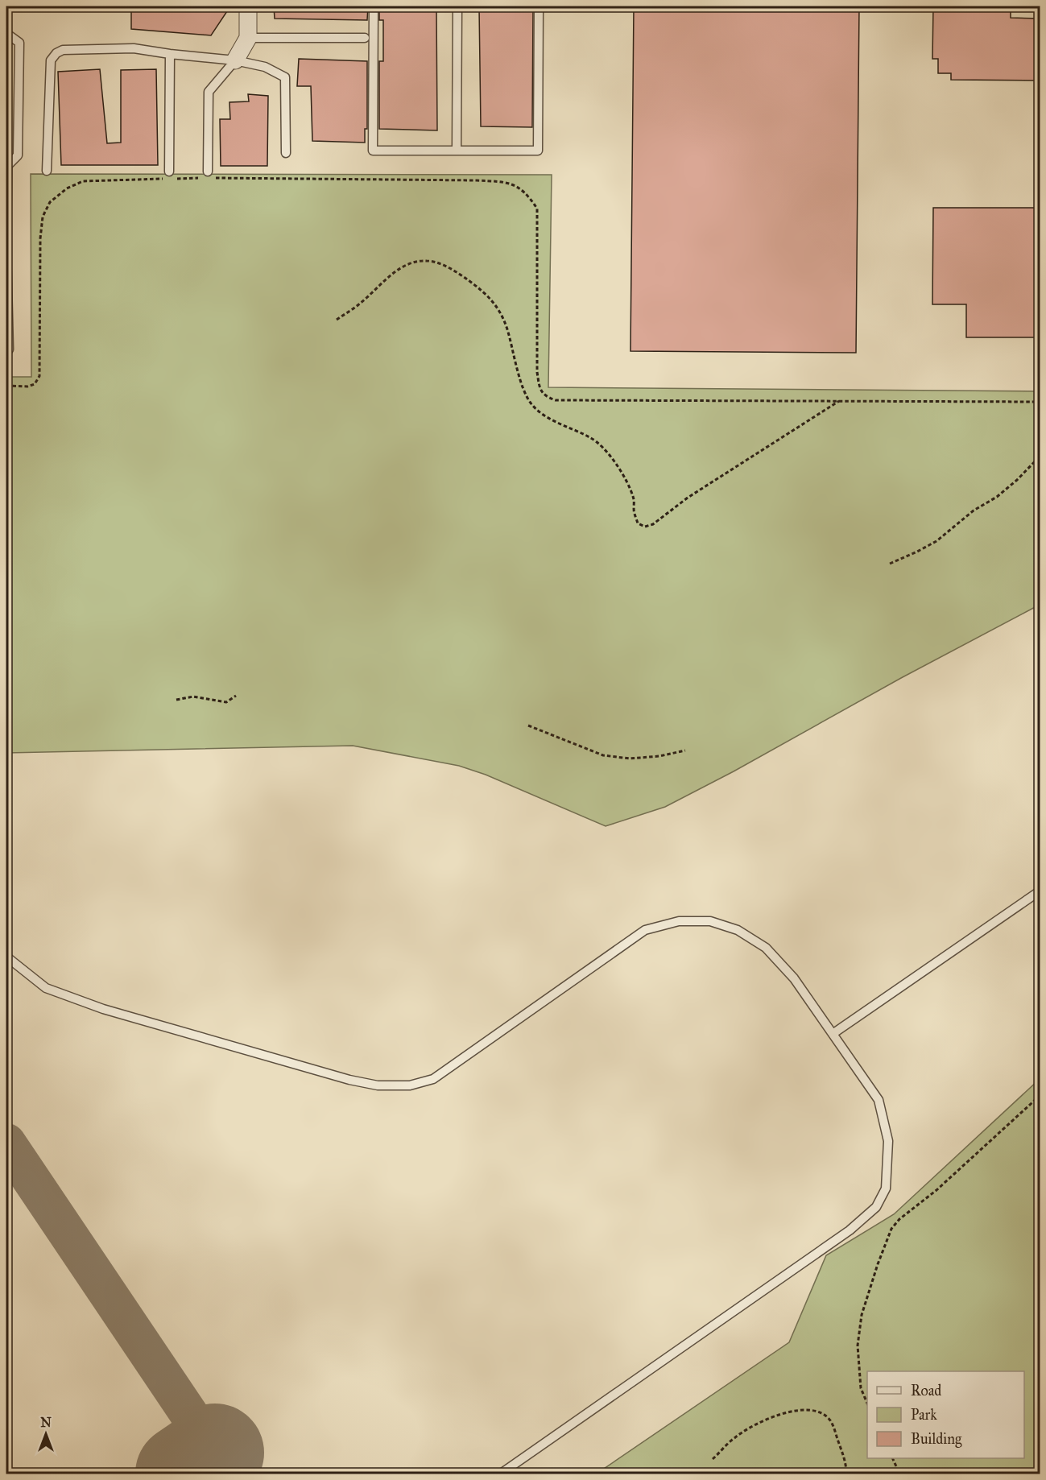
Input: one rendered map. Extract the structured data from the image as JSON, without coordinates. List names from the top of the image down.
{
  "legend": ["Road", "Park", "Building"],
  "north": "top"
}
